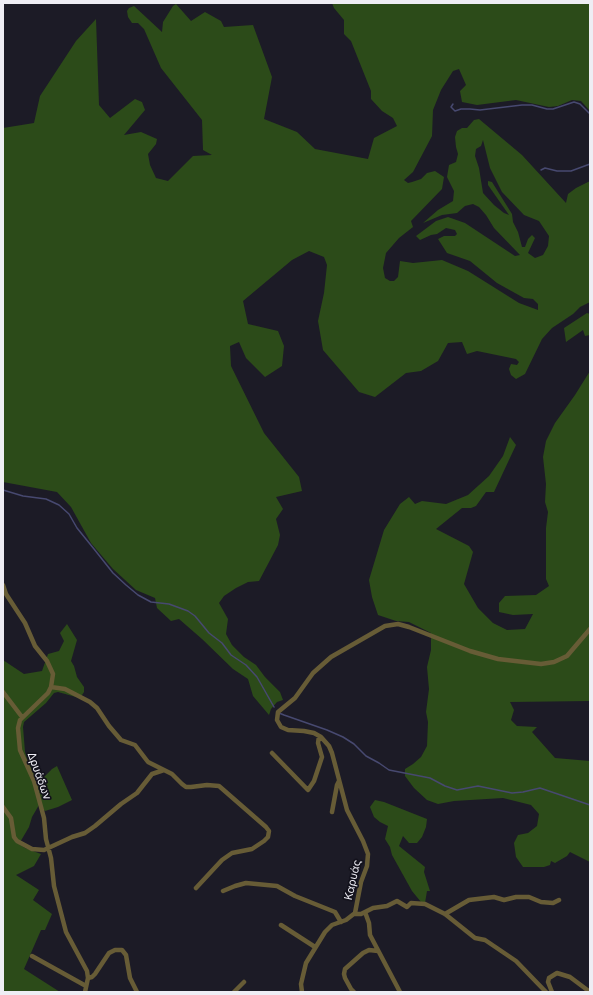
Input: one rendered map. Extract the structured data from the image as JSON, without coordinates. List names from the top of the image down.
{
  "streets": {
    "street": ["Δρυάδων", "Καρυάς"]
  }
}
